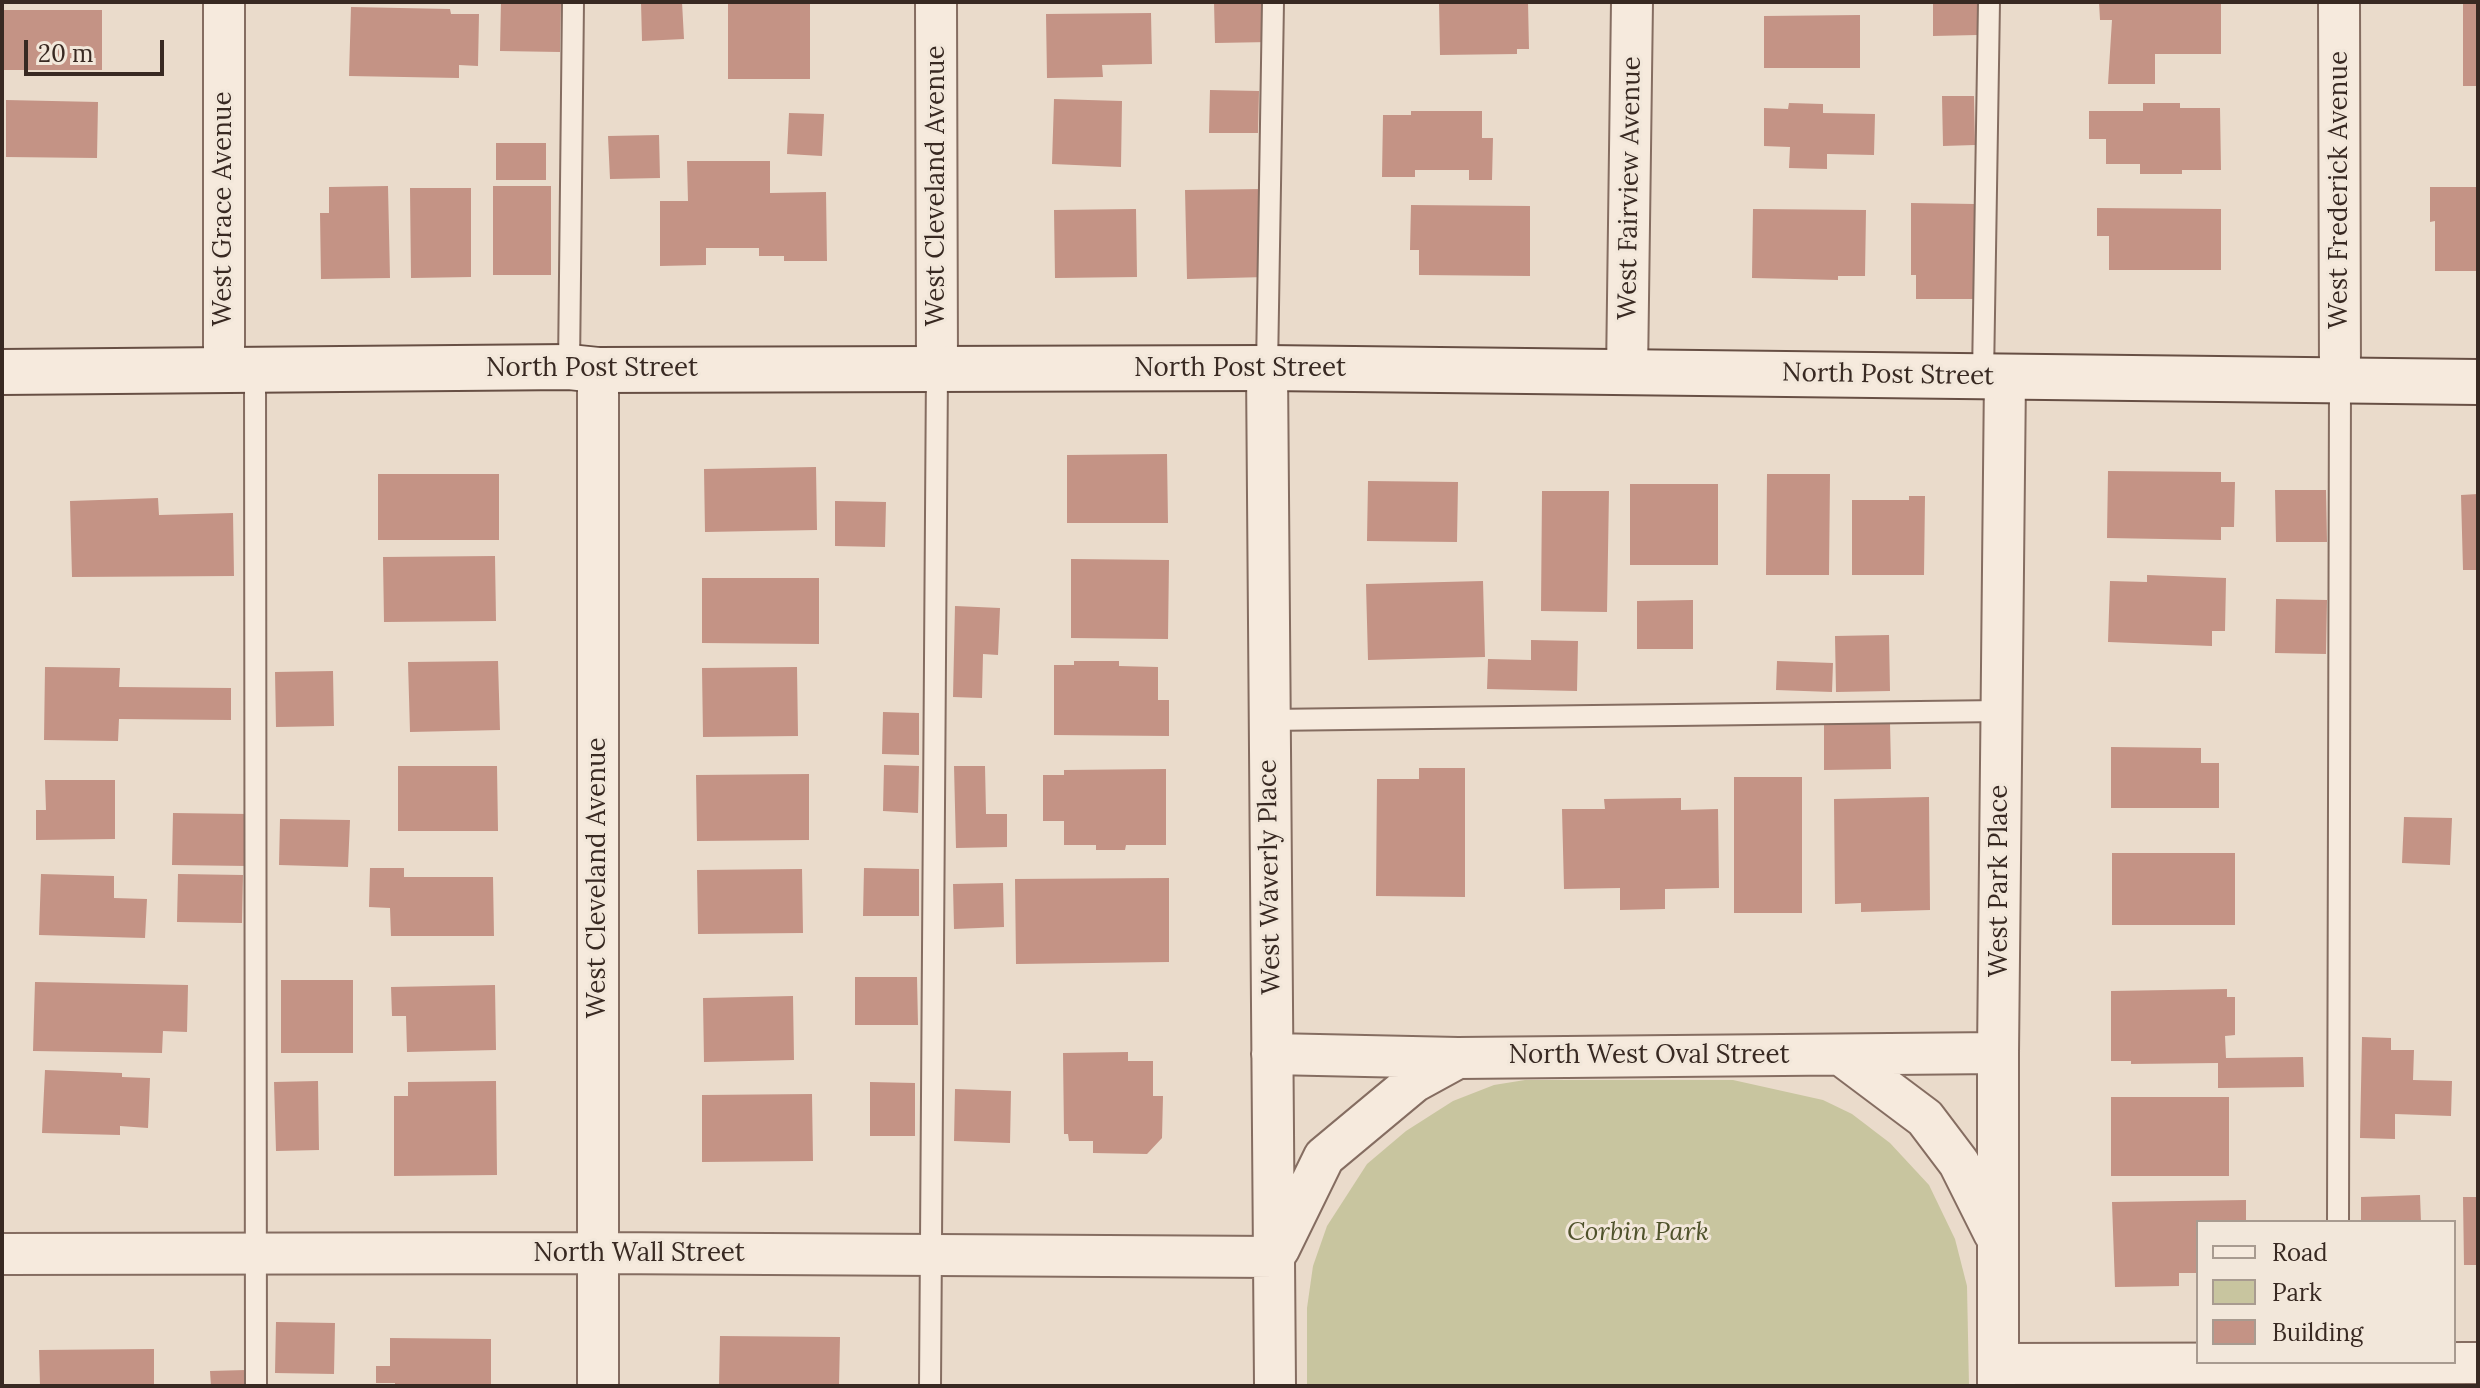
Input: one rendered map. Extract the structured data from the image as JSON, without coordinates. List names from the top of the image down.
{
  "streets": {
    "street": [
      "West Cleveland Avenue",
      "West Fairview Avenue",
      "West Frederick Avenue",
      "West Grace Avenue",
      "North Post Street",
      "West Waverly Place",
      "West Park Place",
      "North West Oval Street",
      "North Wall Street"
    ]
  },
  "crossings": [
    ["West Cleveland Avenue", "North Post Street"],
    ["West Cleveland Avenue", "North Wall Street"],
    ["West Fairview Avenue", "North Post Street"],
    ["West Frederick Avenue", "North Post Street"],
    ["West Grace Avenue", "North Post Street"],
    ["North Post Street", "West Waverly Place"],
    ["North Post Street", "West Park Place"],
    ["West Waverly Place", "North West Oval Street"],
    ["West Waverly Place", "North Wall Street"],
    ["West Park Place", "North West Oval Street"],
    ["North West Oval Street", "North Wall Street"]
  ],
  "parks": ["Corbin Park"],
  "legend": ["Road", "Park", "Building"],
  "scale_bar": "20 m"
}
